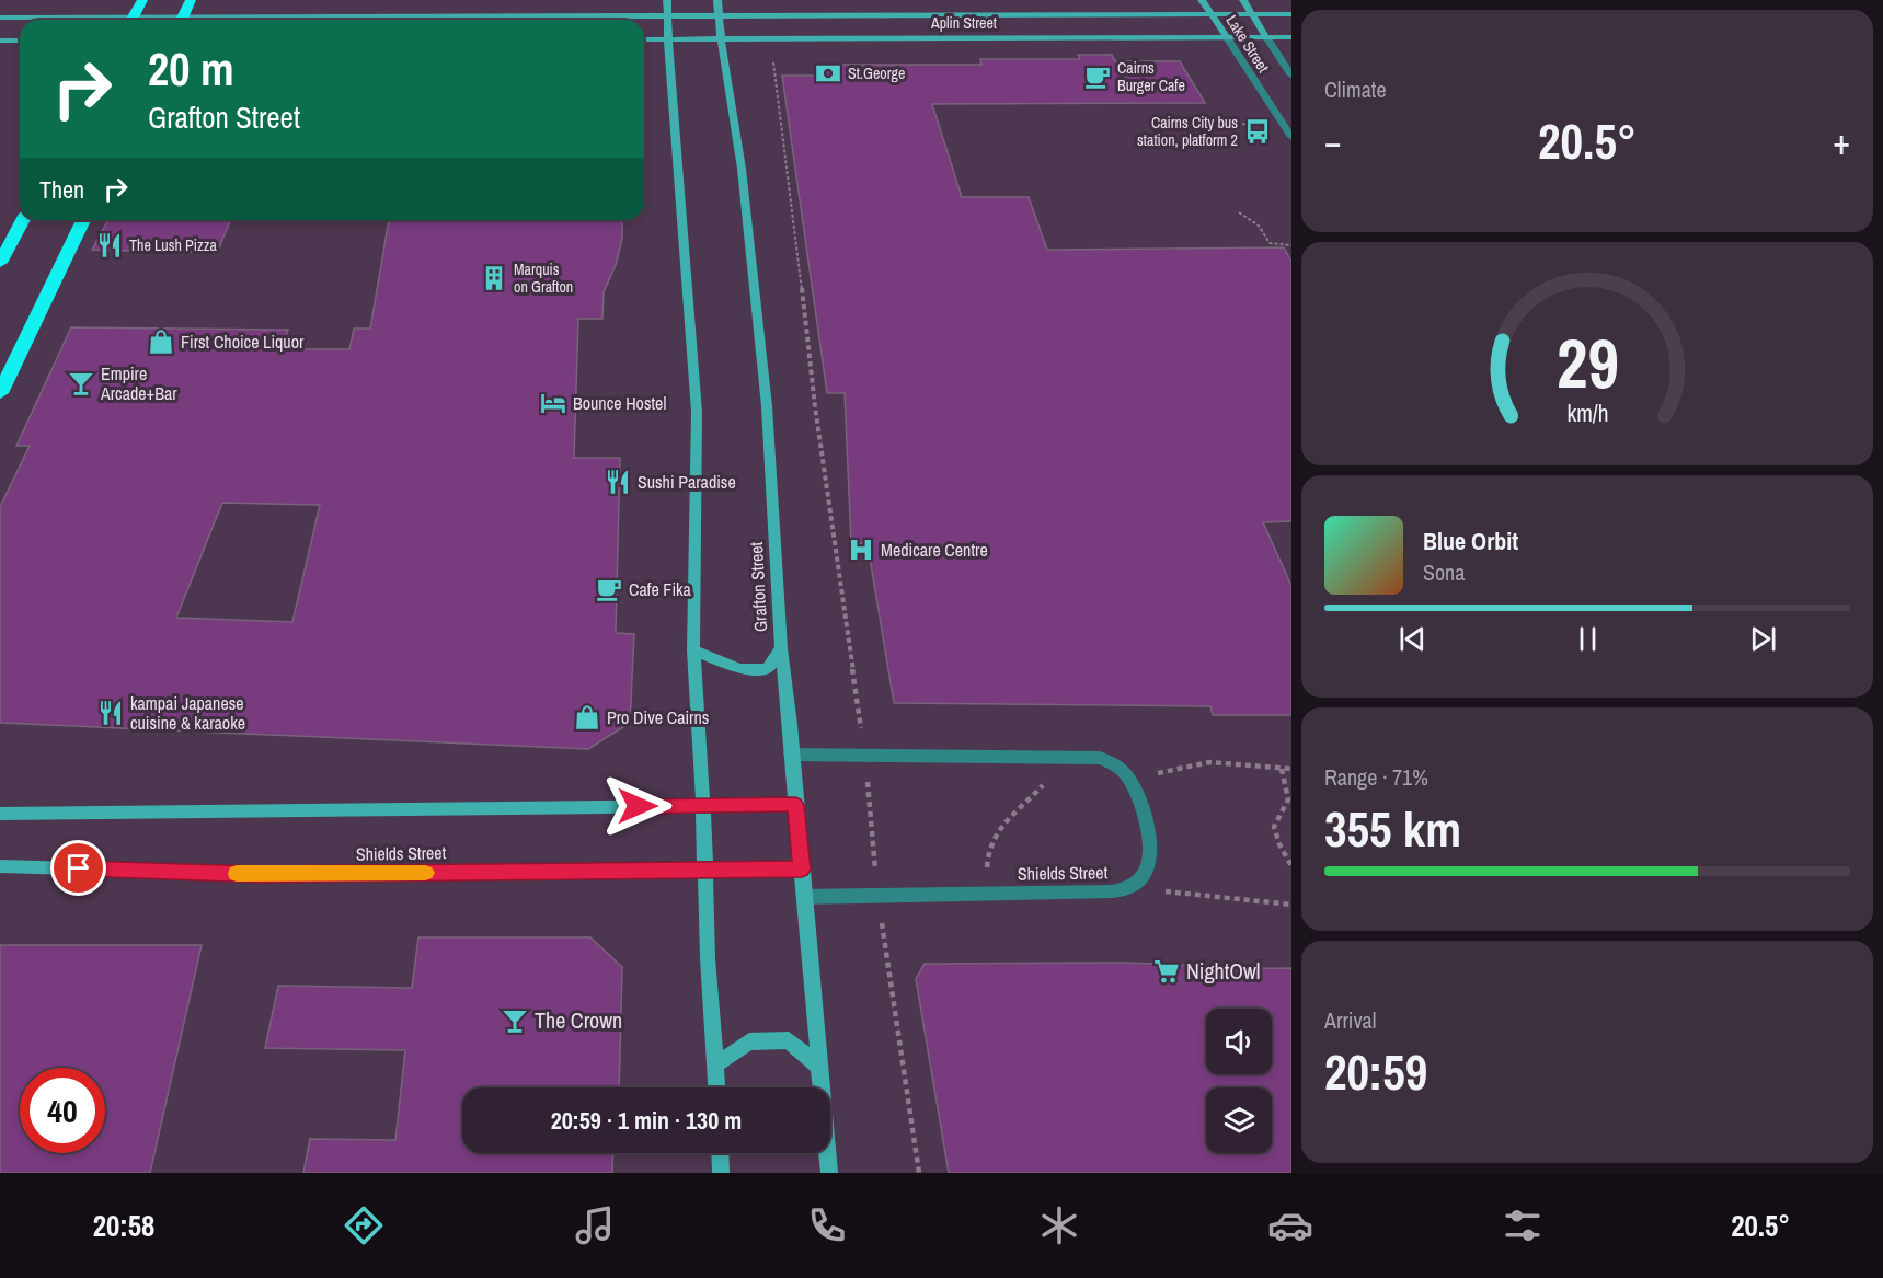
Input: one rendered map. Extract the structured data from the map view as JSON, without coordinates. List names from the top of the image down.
{
  "streets": {
    "street": [
      "Aplin Street",
      "Lake Street",
      "Grafton Street",
      "Shields Street"
    ]
  },
  "crossings": [
    ["Aplin Street", "Lake Street"],
    ["Aplin Street", "Grafton Street"],
    ["Grafton Street", "Shields Street"]
  ],
  "places": {
    "bank": ["St.George"],
    "cafe": ["Cairns Burger Cafe", "Cafe Fika"],
    "bus stop": ["Cairns City bus station, platform 2"],
    "restaurant": ["The Lush Pizza", "Sushi Paradise", "kampai Japanese cuisine & karaoke"],
    "building": ["Marquis on Grafton"],
    "shop": ["First Choice Liquor", "Pro Dive Cairns"],
    "bar": ["Empire Arcade+Bar", "The Crown"],
    "hotel": ["Bounce Hostel"],
    "hospital": ["Medicare Centre"],
    "supermarket": ["NightOwl"]
  },
  "page": {
    "tile": [
      "Climate",
      ["Range · 71%", "355 km"],
      ["Arrival", "20:59"]
    ],
    "turn": ["20 m", "Grafton Street"],
    "heat": ["−", "20.5°", "+"],
    "then": "Then",
    "song": ["Blue Orbit", "Sona"],
    "limit": "40",
    "trip": "20:59 · 1 min · 130 m",
    "tabs": ["20:58", "20.5°"],
    "gauge": ["29", "km/h"]
  }
}
